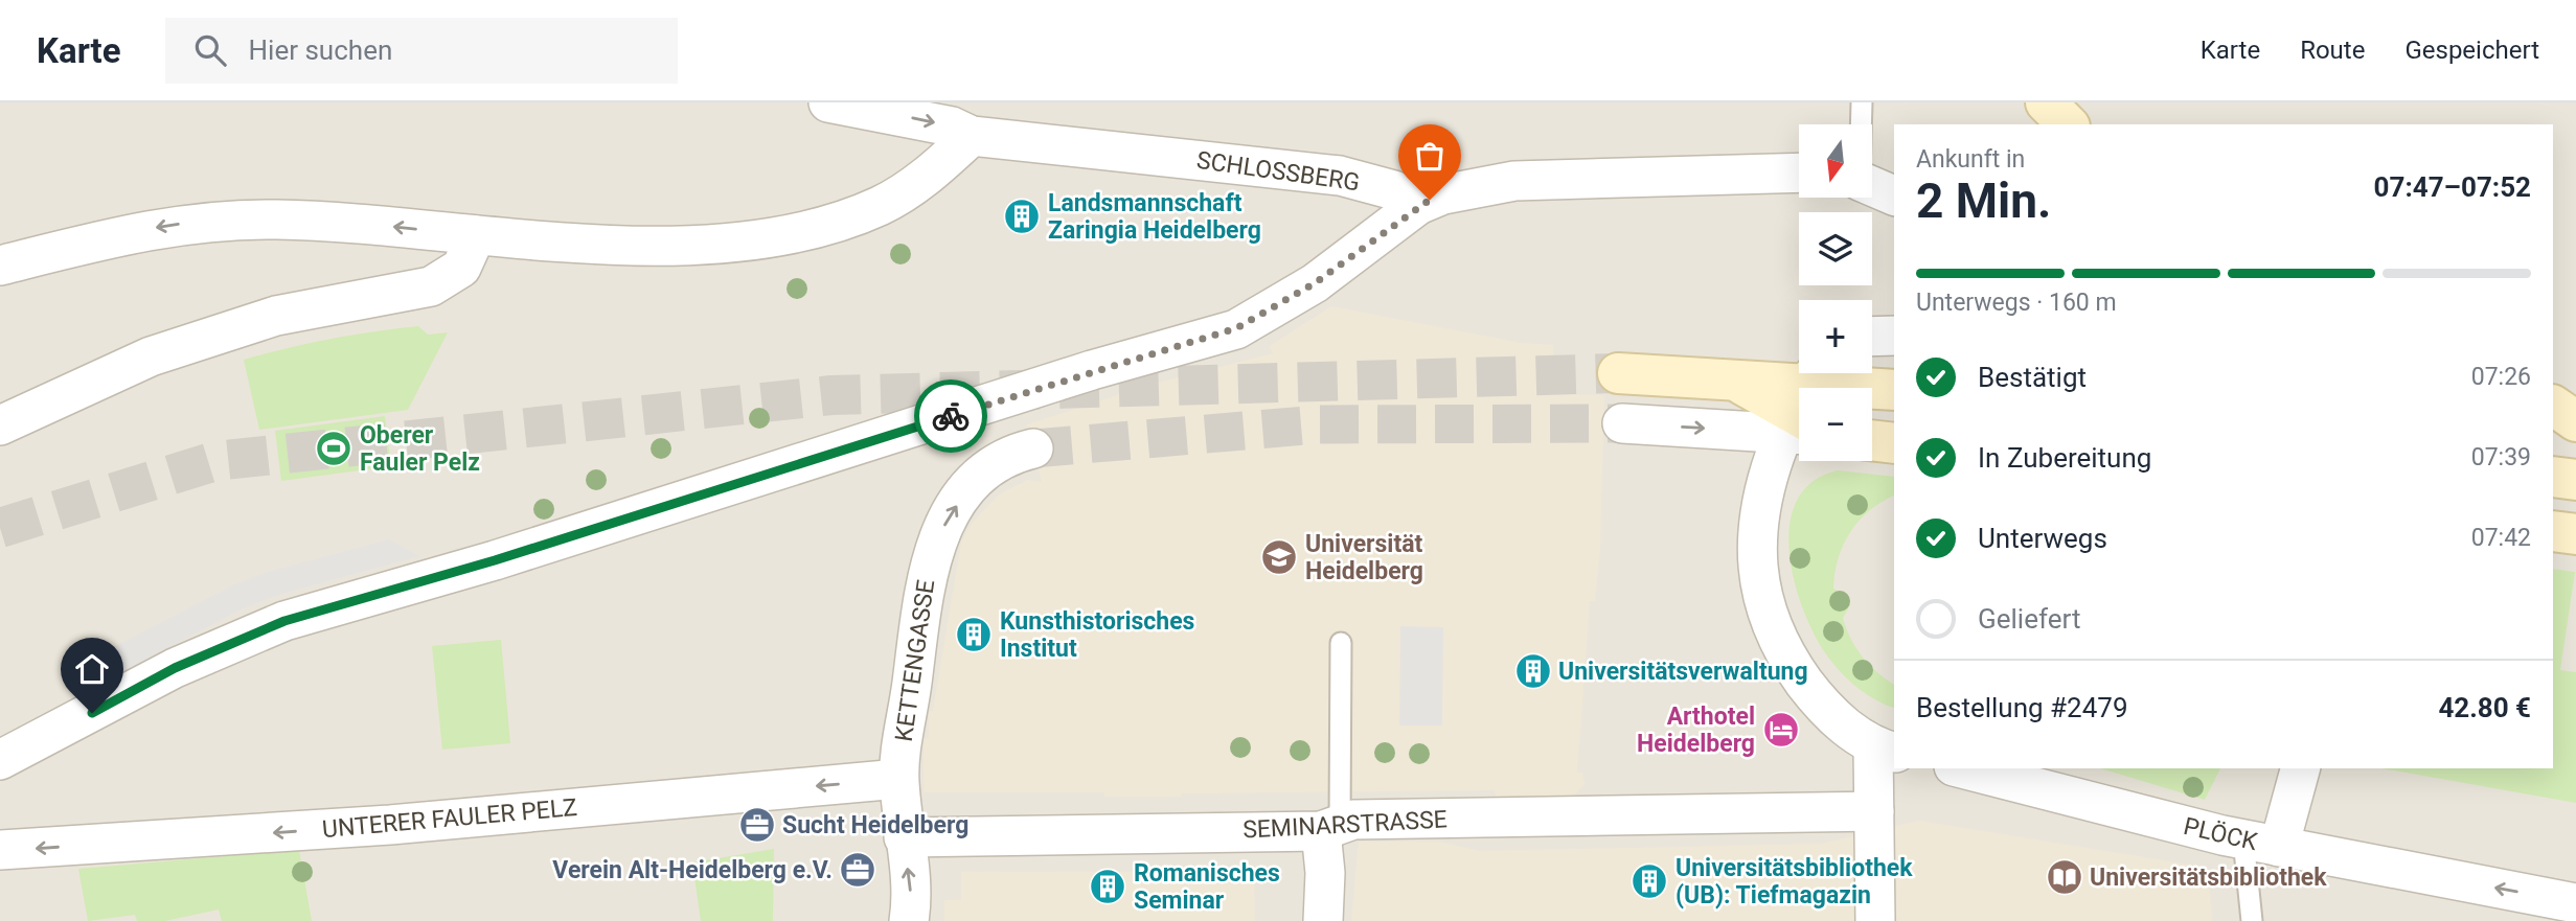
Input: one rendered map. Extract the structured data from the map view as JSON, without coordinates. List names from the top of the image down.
{
  "streets": {
    "street": [
      "SCHLOSSBERG",
      "KETTENGASSE",
      "UNTERER FAULER PELZ",
      "SEMINARSTRASSE",
      "PLÖCK"
    ]
  },
  "crossings": [
    ["KETTENGASSE", "UNTERER FAULER PELZ"],
    ["KETTENGASSE", "SEMINARSTRASSE"]
  ],
  "one_way": ["KETTENGASSE", "PLÖCK"],
  "places": {
    "building": [
      "Landsmannschaft Zaringia Heidelberg",
      "Kunsthistorisches Institut",
      "Universitätsverwaltung",
      "Universitätsbibliothek (UB): Tiefmagazin",
      "Romanisches Seminar"
    ],
    "sports": ["Oberer Fauler Pelz"],
    "school or university": ["Universität Heidelberg"],
    "hotel": ["Arthotel Heidelberg"],
    "office": ["Sucht Heidelberg", "Verein Alt-Heidelberg e.V."],
    "library": ["Universitätsbibliothek"]
  },
  "north": "bottom",
  "page": {
    "header": "Karte",
    "search": "Hier suchen",
    "nav": ["Karte", "Route", "Gespeichert"],
    "map_buttons": ["+", "−"],
    "heading": ["2 Min.", "Ankunft in", "07:47–07:52"],
    "panel": ["Bestellung #2479", "42.80 €"],
    "bar": "Unterwegs · 160 m",
    "list": [
      ["Bestätigt", "07:26"],
      ["In Zubereitung", "07:39"],
      ["Unterwegs", "07:42"],
      "Geliefert"
    ]
  }
}
